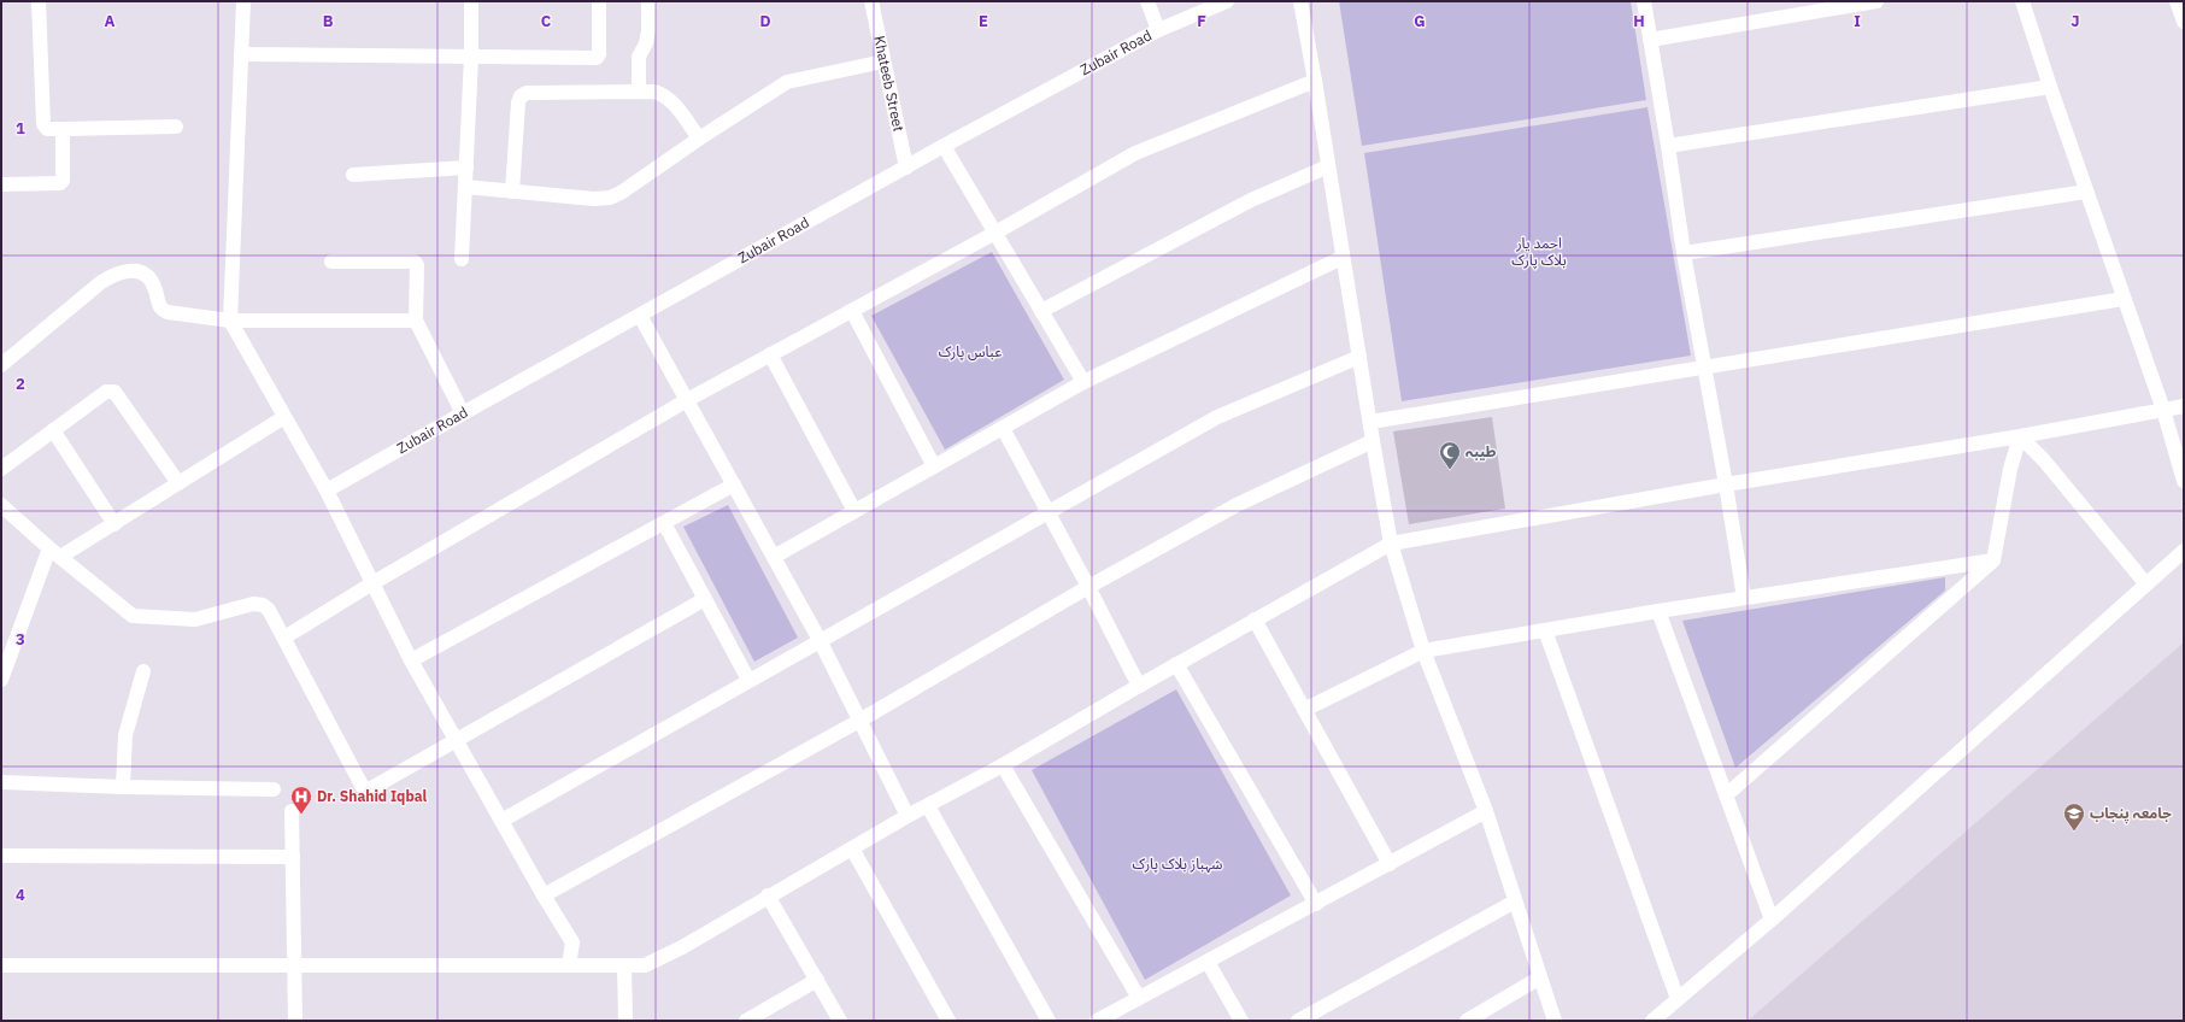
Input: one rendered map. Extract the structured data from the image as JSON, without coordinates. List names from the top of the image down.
{
  "streets": {
    "street": ["Zubair Road", "Khateeb Street"]
  },
  "crossings": [
    ["Zubair Road", "Khateeb Street"]
  ],
  "parks": ["احمد یار بلاک پارک", "عباس پارک", "شہباز بلاک پارک"],
  "places": {
    "mosque": ["طیبہ"],
    "hospital": ["Dr. Shahid Iqbal"],
    "school or university": ["جامعہ پنجاب"]
  },
  "grid": {
    "columns": [
      "A",
      "B",
      "C",
      "D",
      "E",
      "F",
      "G",
      "H",
      "I",
      "J"
    ],
    "rows": [
      "1",
      "2",
      "3",
      "4"
    ]
  }
}
